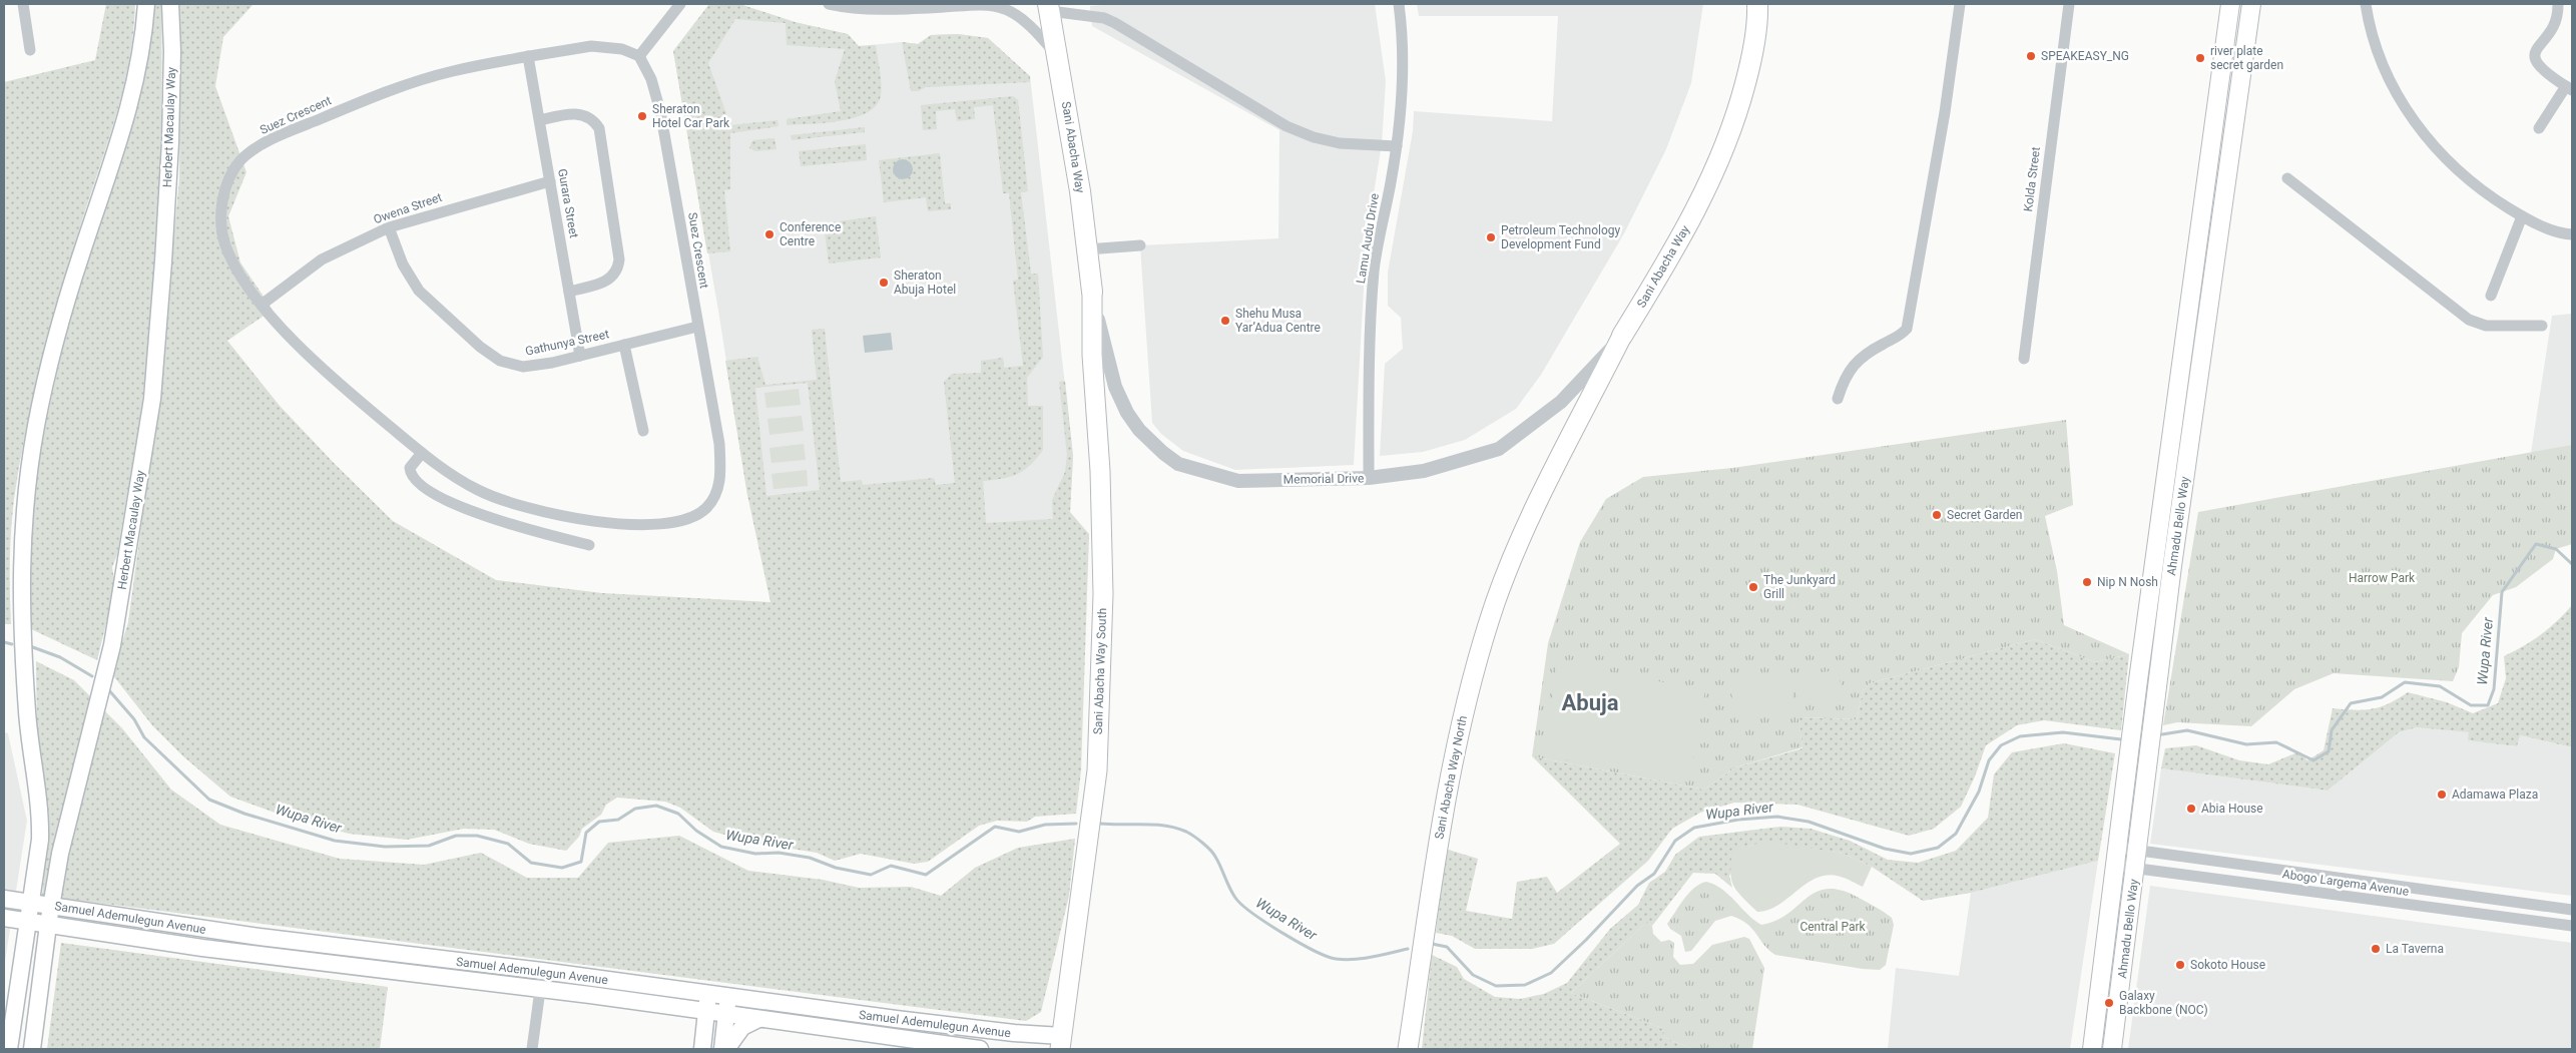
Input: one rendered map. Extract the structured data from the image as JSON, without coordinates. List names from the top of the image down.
{
  "streets": {
    "highway": ["Sani Abacha Way", "Sani Abacha Way South", "Sani Abacha Way North"],
    "main road": ["Herbert Macaulay Way", "Ahmadu Bello Way", "Samuel Ademulegun Avenue"],
    "street": [
      "Suez Crescent",
      "Kolda Street",
      "Gurara Street",
      "Owena Street",
      "Lamu Audu Drive",
      "Gathunya Street",
      "Memorial Drive",
      "Abogo Largema Avenue"
    ]
  },
  "crossings": [
    ["Suez Crescent", "Gurara Street"],
    ["Suez Crescent", "Owena Street"],
    ["Suez Crescent", "Gathunya Street"],
    ["Herbert Macaulay Way", "Samuel Ademulegun Avenue"],
    ["Sani Abacha Way", "Memorial Drive"],
    ["Sani Abacha Way", "Sani Abacha Way South"],
    ["Sani Abacha Way", "Sani Abacha Way North"],
    ["Gurara Street", "Owena Street"],
    ["Gurara Street", "Gathunya Street"],
    ["Owena Street", "Gathunya Street"],
    ["Lamu Audu Drive", "Memorial Drive"],
    ["Memorial Drive", "Sani Abacha Way South"],
    ["Ahmadu Bello Way", "Abogo Largema Avenue"],
    ["Sani Abacha Way South", "Samuel Ademulegun Avenue"]
  ],
  "districts": ["Abuja"],
  "water": ["Wupa River"],
  "parks": ["Harrow Park", "Central Park"],
  "places": [
    "SPEAKEASY_NG",
    "river plate secret garden",
    "Sheraton Hotel Car Park",
    "Conference Centre",
    "Petroleum Technology Development Fund",
    "Sheraton Abuja Hotel",
    "Shehu Musa Yar’Adua Centre",
    "Secret Garden",
    "Nip N Nosh",
    "The Junkyard Grill",
    "Adamawa Plaza",
    "Abia House",
    "La Taverna",
    "Sokoto House",
    "Galaxy Backbone (NOC)"
  ]
}
